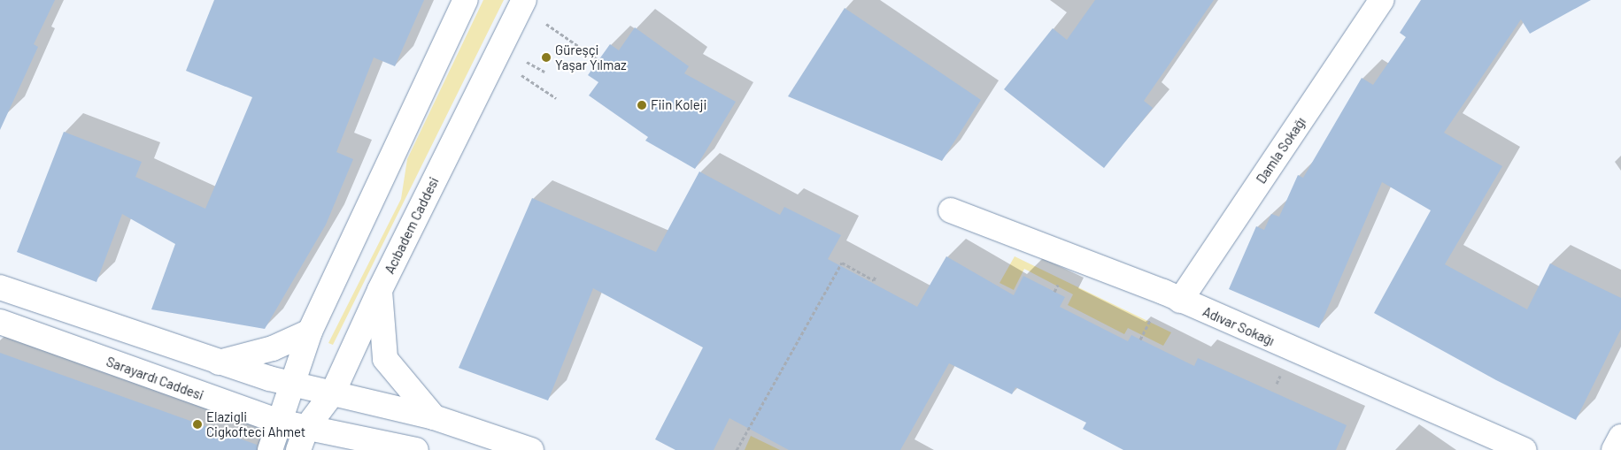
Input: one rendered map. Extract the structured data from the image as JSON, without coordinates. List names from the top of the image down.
{
  "streets": {
    "main road": [
      "Damla Sokağı",
      "Acıbadem Caddesi",
      "Adıvar Sokağı",
      "Sarayardı Caddesi"
    ]
  },
  "crossings": [
    ["Damla Sokağı", "Adıvar Sokağı"],
    ["Acıbadem Caddesi", "Sarayardı Caddesi"]
  ],
  "places": ["Güreşçi Yaşar Yılmaz", "Fiin Koleji", "Elazigli Cigkofteci Ahmet"]
}
